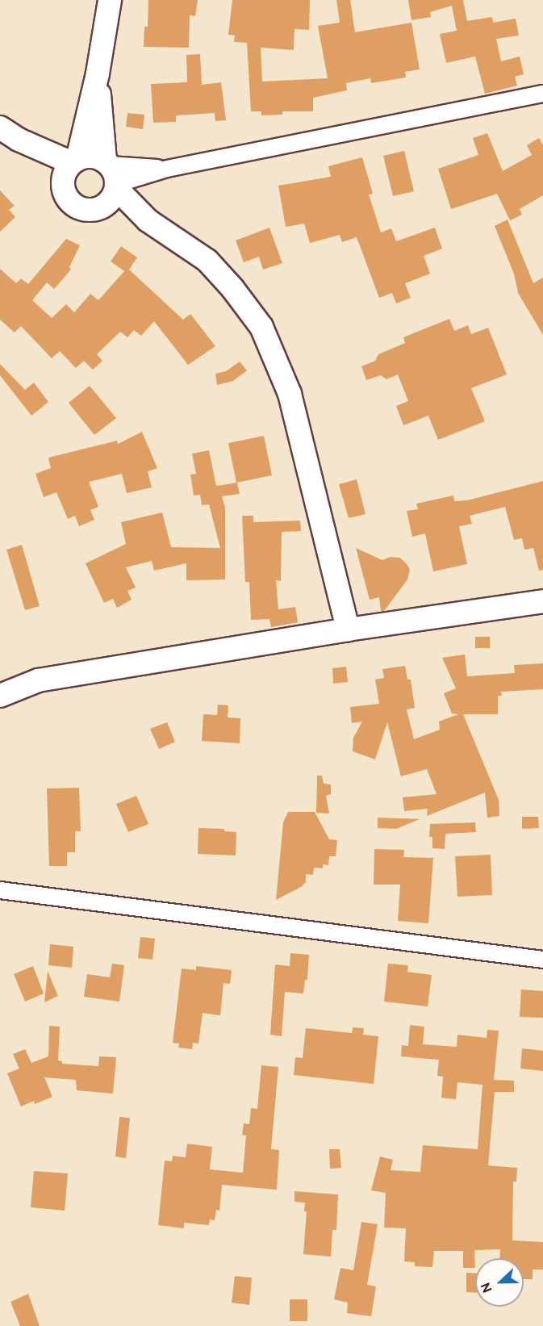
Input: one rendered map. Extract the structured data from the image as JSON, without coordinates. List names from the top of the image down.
{
  "north": "left"
}
